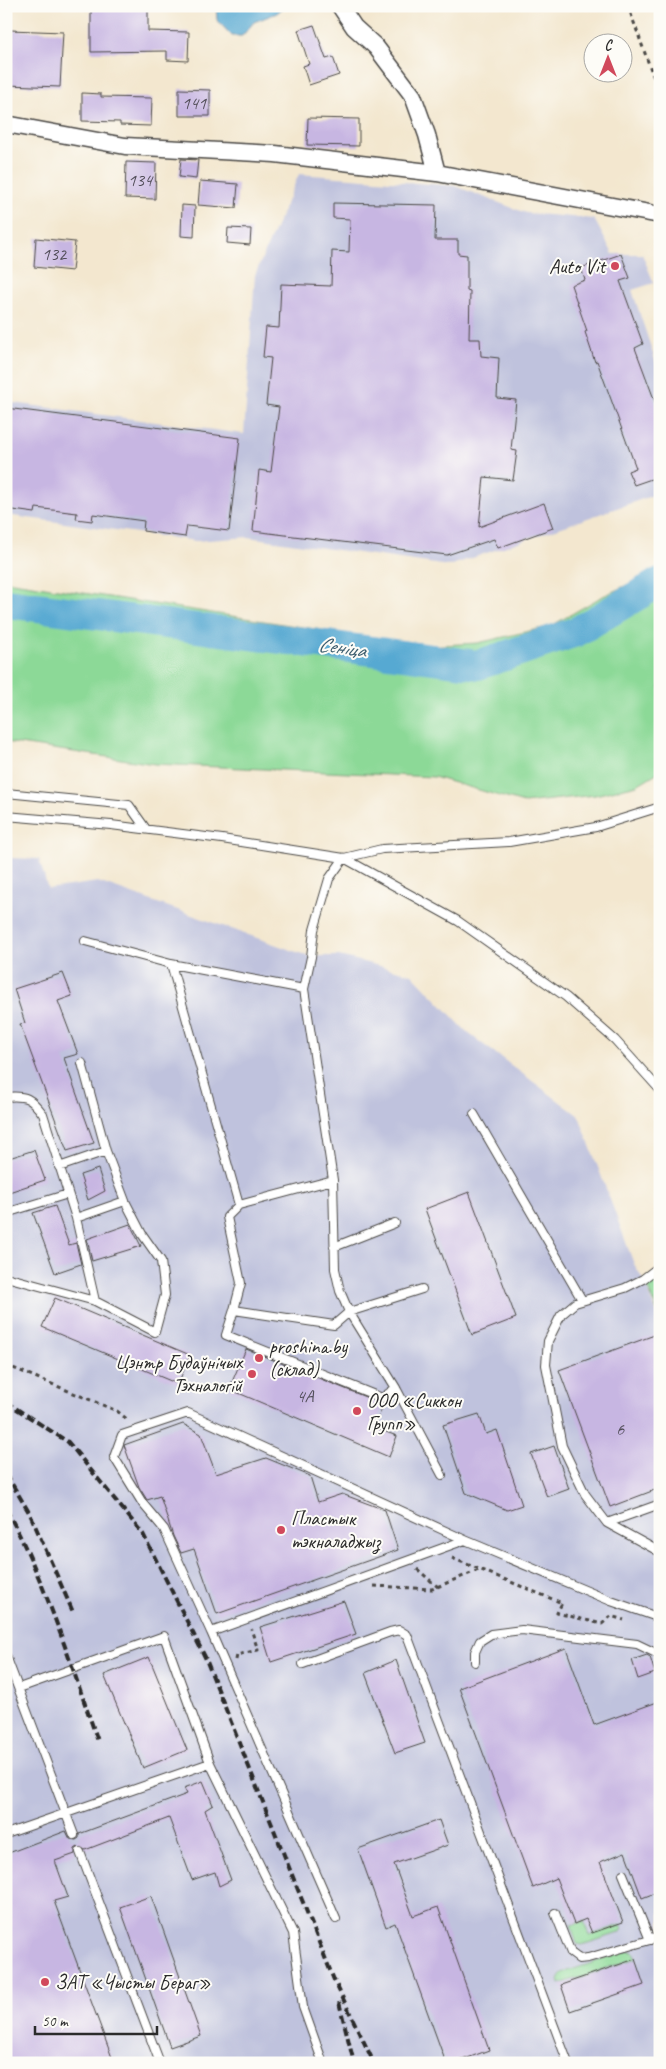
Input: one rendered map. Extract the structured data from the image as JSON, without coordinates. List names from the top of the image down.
{
  "water": ["Сеніца"],
  "places": [
    "Auto Vit",
    "рroshina.by (склад)",
    "Цэнтр Будаўнічых Тэхналогій",
    "ООО «Сиккон Групп»",
    "Пластык тэкналаджыз",
    "ЗАТ «Чысты Бераг»"
  ],
  "house_numbers": [
    "141",
    "134",
    "132",
    "4А",
    "6"
  ],
  "scale_bar": "50 m",
  "north": "top"
}
